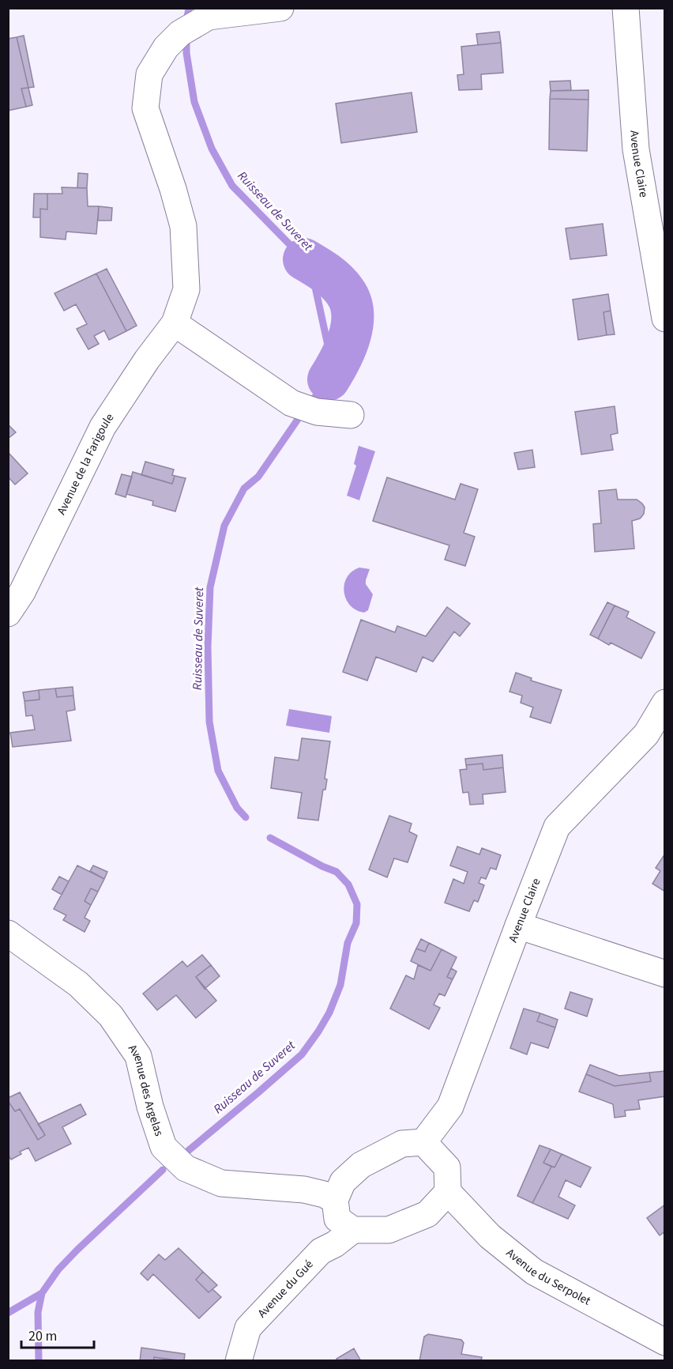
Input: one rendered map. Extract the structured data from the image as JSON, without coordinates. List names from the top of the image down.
{
  "streets": {
    "street": [
      "Avenue Claire",
      "Avenue de la Farigoule",
      "Avenue des Argelas",
      "Avenue du Serpolet",
      "Avenue du Gué"
    ]
  },
  "crossings": [
    ["Avenue Claire", "Avenue des Argelas"],
    ["Avenue Claire", "Avenue du Serpolet"],
    ["Avenue Claire", "Avenue du Gué"],
    ["Avenue des Argelas", "Avenue du Serpolet"],
    ["Avenue des Argelas", "Avenue du Gué"],
    ["Avenue du Serpolet", "Avenue du Gué"]
  ],
  "water": ["Ruisseau de Suveret"],
  "scale_bar": "20 m"
}
